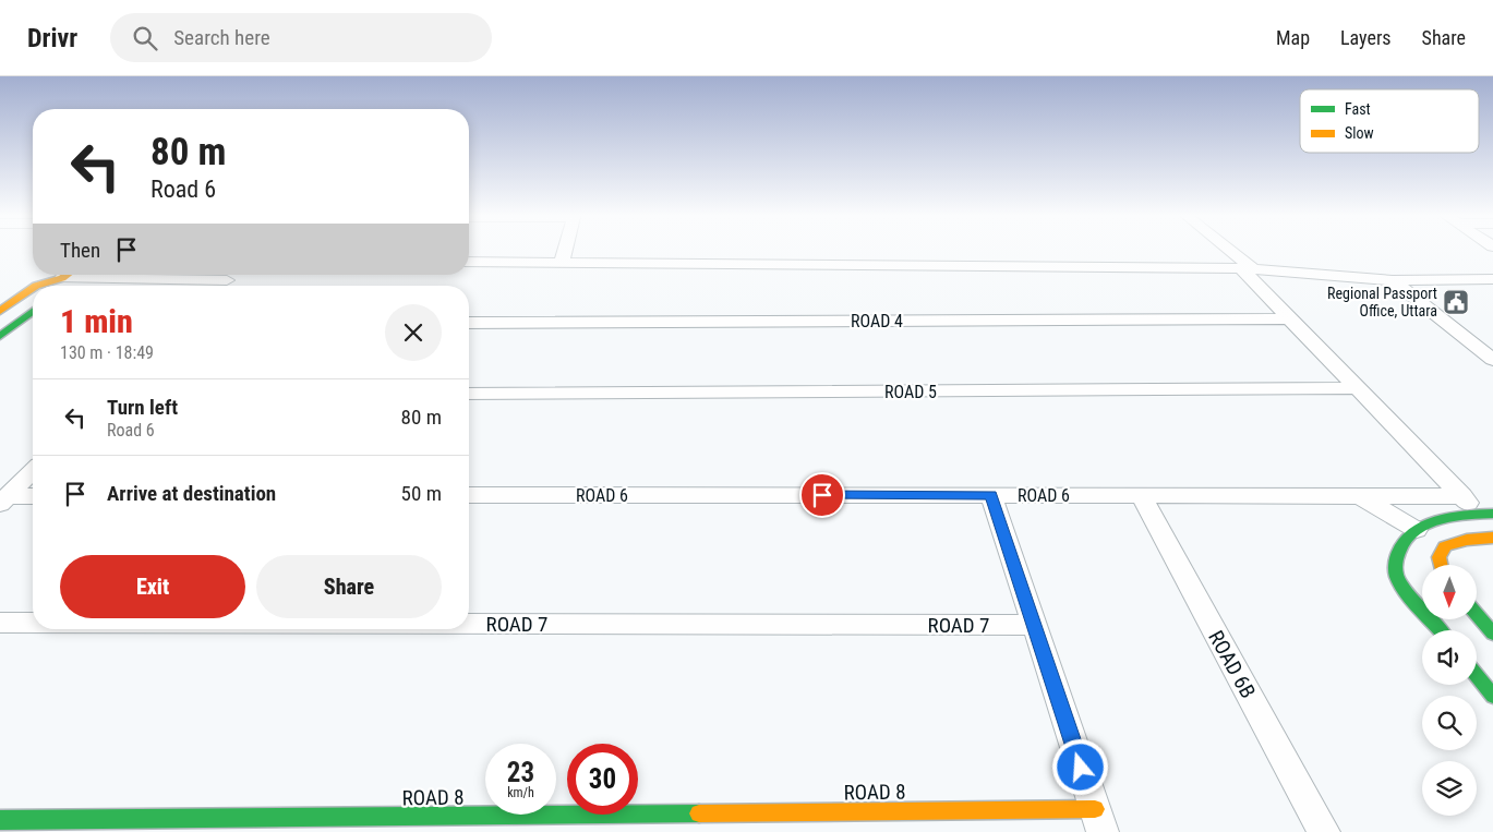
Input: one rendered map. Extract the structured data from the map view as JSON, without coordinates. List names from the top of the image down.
{
  "streets": {
    "street": [
      "ROAD 4",
      "ROAD 5",
      "ROAD 6",
      "ROAD 7",
      "ROAD 6B",
      "ROAD 8"
    ]
  },
  "crossings": [
    ["ROAD 6", "ROAD 6B"]
  ],
  "places": {
    "public building": ["Regional Passport Office, Uttara"]
  },
  "legend": ["Fast", "Slow"],
  "north": "bottom",
  "page": {
    "header": "Drivr",
    "search": "Search here",
    "nav": ["Map", "Layers", "Share"],
    "turn": ["80 m", "Road 6"],
    "then": "Then",
    "heading": ["1 min", "130 m · 18:49"],
    "list": [
      {
        "name": "Turn left",
        "note": "Road 6",
        "value": "80 m"
      },
      {
        "name": "Arrive at destination",
        "value": "50 m"
      }
    ],
    "buttons": ["Exit", "Share"],
    "speed": "23 km/h",
    "limit": "30"
  }
}
